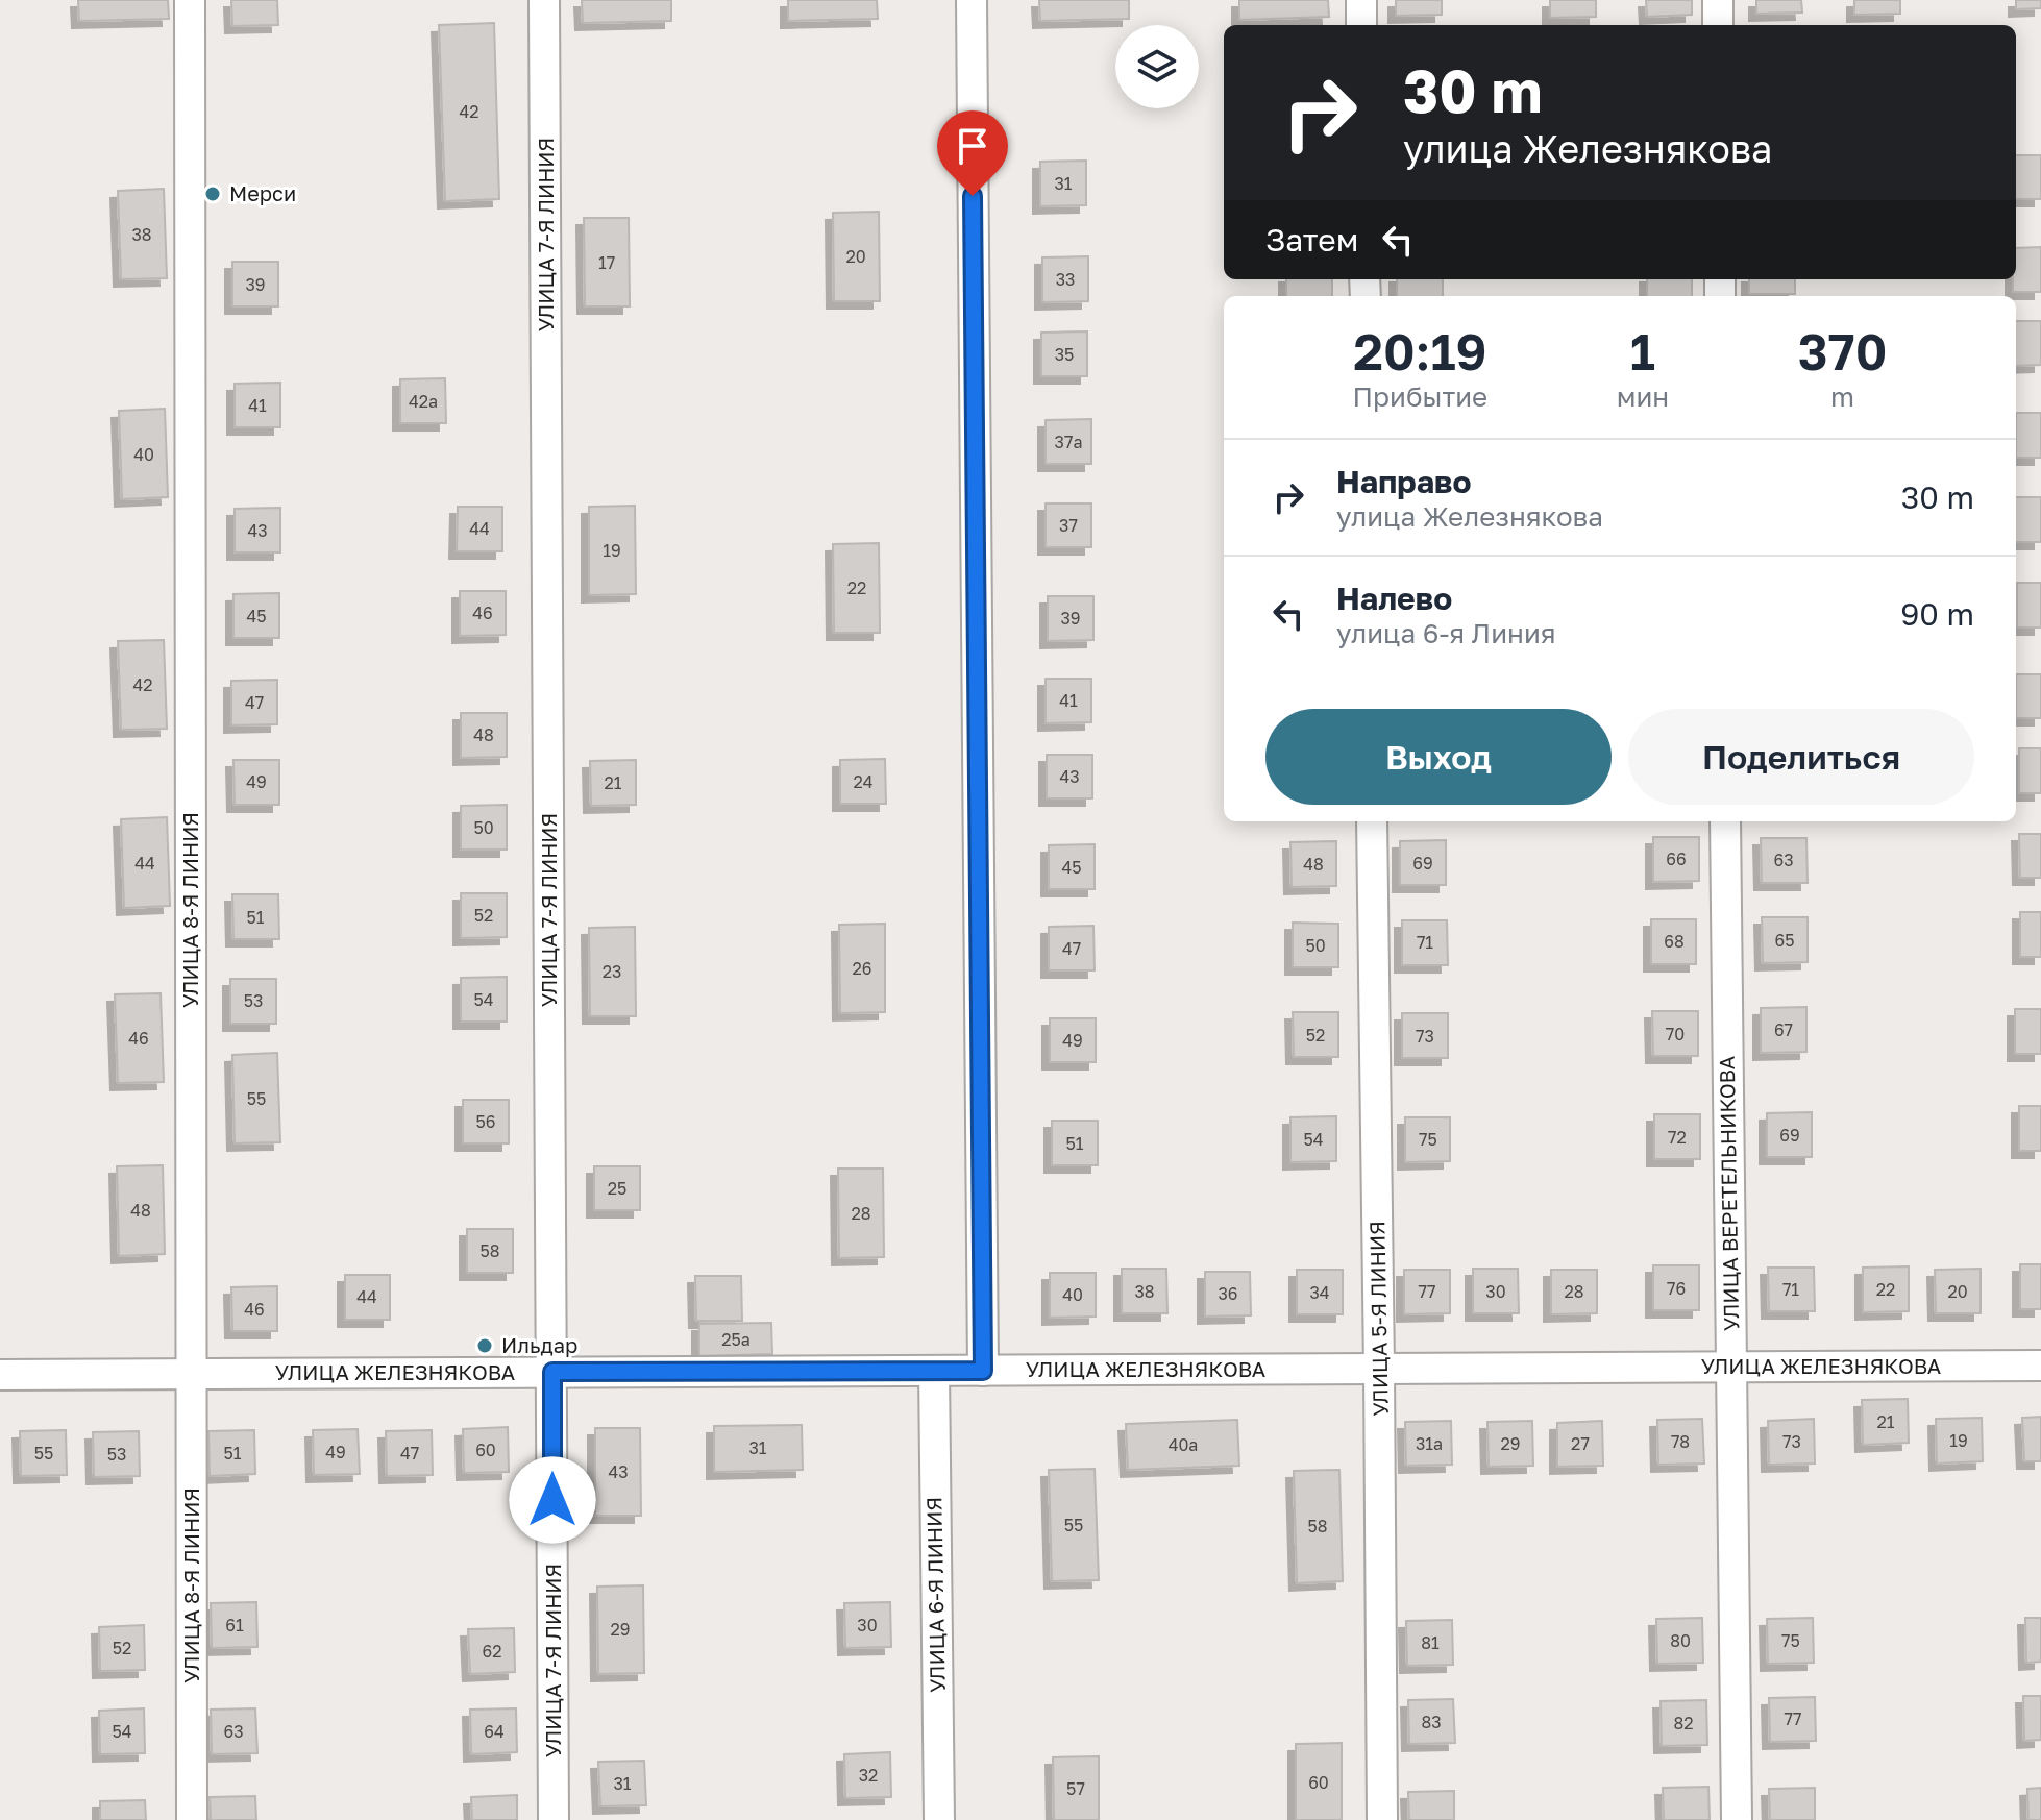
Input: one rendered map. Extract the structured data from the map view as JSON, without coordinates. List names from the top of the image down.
{
  "streets": {
    "street": [
      "УЛИЦА 7-Я ЛИНИЯ",
      "УЛИЦА 8-Я ЛИНИЯ",
      "УЛИЦА ВЕРЕТЕЛЬНИКОВА",
      "УЛИЦА 5-Я ЛИНИЯ",
      "УЛИЦА ЖЕЛЕЗНЯКОВА",
      "УЛИЦА 6-Я ЛИНИЯ"
    ]
  },
  "crossings": [
    ["УЛИЦА 7-Я ЛИНИЯ", "УЛИЦА ЖЕЛЕЗНЯКОВА"],
    ["УЛИЦА 8-Я ЛИНИЯ", "УЛИЦА ЖЕЛЕЗНЯКОВА"],
    ["УЛИЦА ВЕРЕТЕЛЬНИКОВА", "УЛИЦА ЖЕЛЕЗНЯКОВА"],
    ["УЛИЦА 5-Я ЛИНИЯ", "УЛИЦА ЖЕЛЕЗНЯКОВА"],
    ["УЛИЦА ЖЕЛЕЗНЯКОВА", "УЛИЦА 6-Я ЛИНИЯ"]
  ],
  "places": ["Мерси", "Ильдар"],
  "house_numbers": [
    "42",
    "31",
    "38",
    "20",
    "17",
    "33",
    "39",
    "35",
    "42а",
    "41",
    "37а",
    "40",
    "37",
    "44",
    "43",
    "19",
    "22",
    "46",
    "45",
    "39",
    "42",
    "41",
    "47",
    "48",
    "43",
    "49",
    "24",
    "21",
    "50",
    "66",
    "63",
    "44",
    "69",
    "48",
    "45",
    "52",
    "51",
    "65",
    "68",
    "71",
    "50",
    "47",
    "26",
    "23",
    "54",
    "53",
    "67",
    "70",
    "52",
    "73",
    "46",
    "49",
    "55",
    "56",
    "69",
    "72",
    "54",
    "75",
    "51",
    "25",
    "48",
    "28",
    "58",
    "76",
    "71",
    "22",
    "38",
    "77",
    "30",
    "28",
    "20",
    "34",
    "36",
    "40",
    "44",
    "46",
    "25а",
    "21",
    "19",
    "78",
    "73",
    "31а",
    "29",
    "27",
    "40а",
    "31",
    "60",
    "49",
    "55",
    "51",
    "47",
    "53",
    "43",
    "55",
    "58",
    "61",
    "30",
    "29",
    "80",
    "75",
    "81",
    "52",
    "62",
    "77",
    "83",
    "82",
    "54",
    "63",
    "64",
    "32",
    "60",
    "31",
    "57"
  ],
  "page": {
    "turn": ["30 m", "улица Железнякова"],
    "then": "Затем",
    "eta": [
      "20:19",
      "Прибытие",
      "1",
      "мин",
      "370",
      "m"
    ],
    "list": [
      {
        "name": "Направо",
        "note": "улица Железнякова",
        "value": "30 m"
      },
      {
        "name": "Налево",
        "note": "улица 6-я Линия",
        "value": "90 m"
      }
    ],
    "buttons": ["Выход", "Поделиться"]
  }
}
